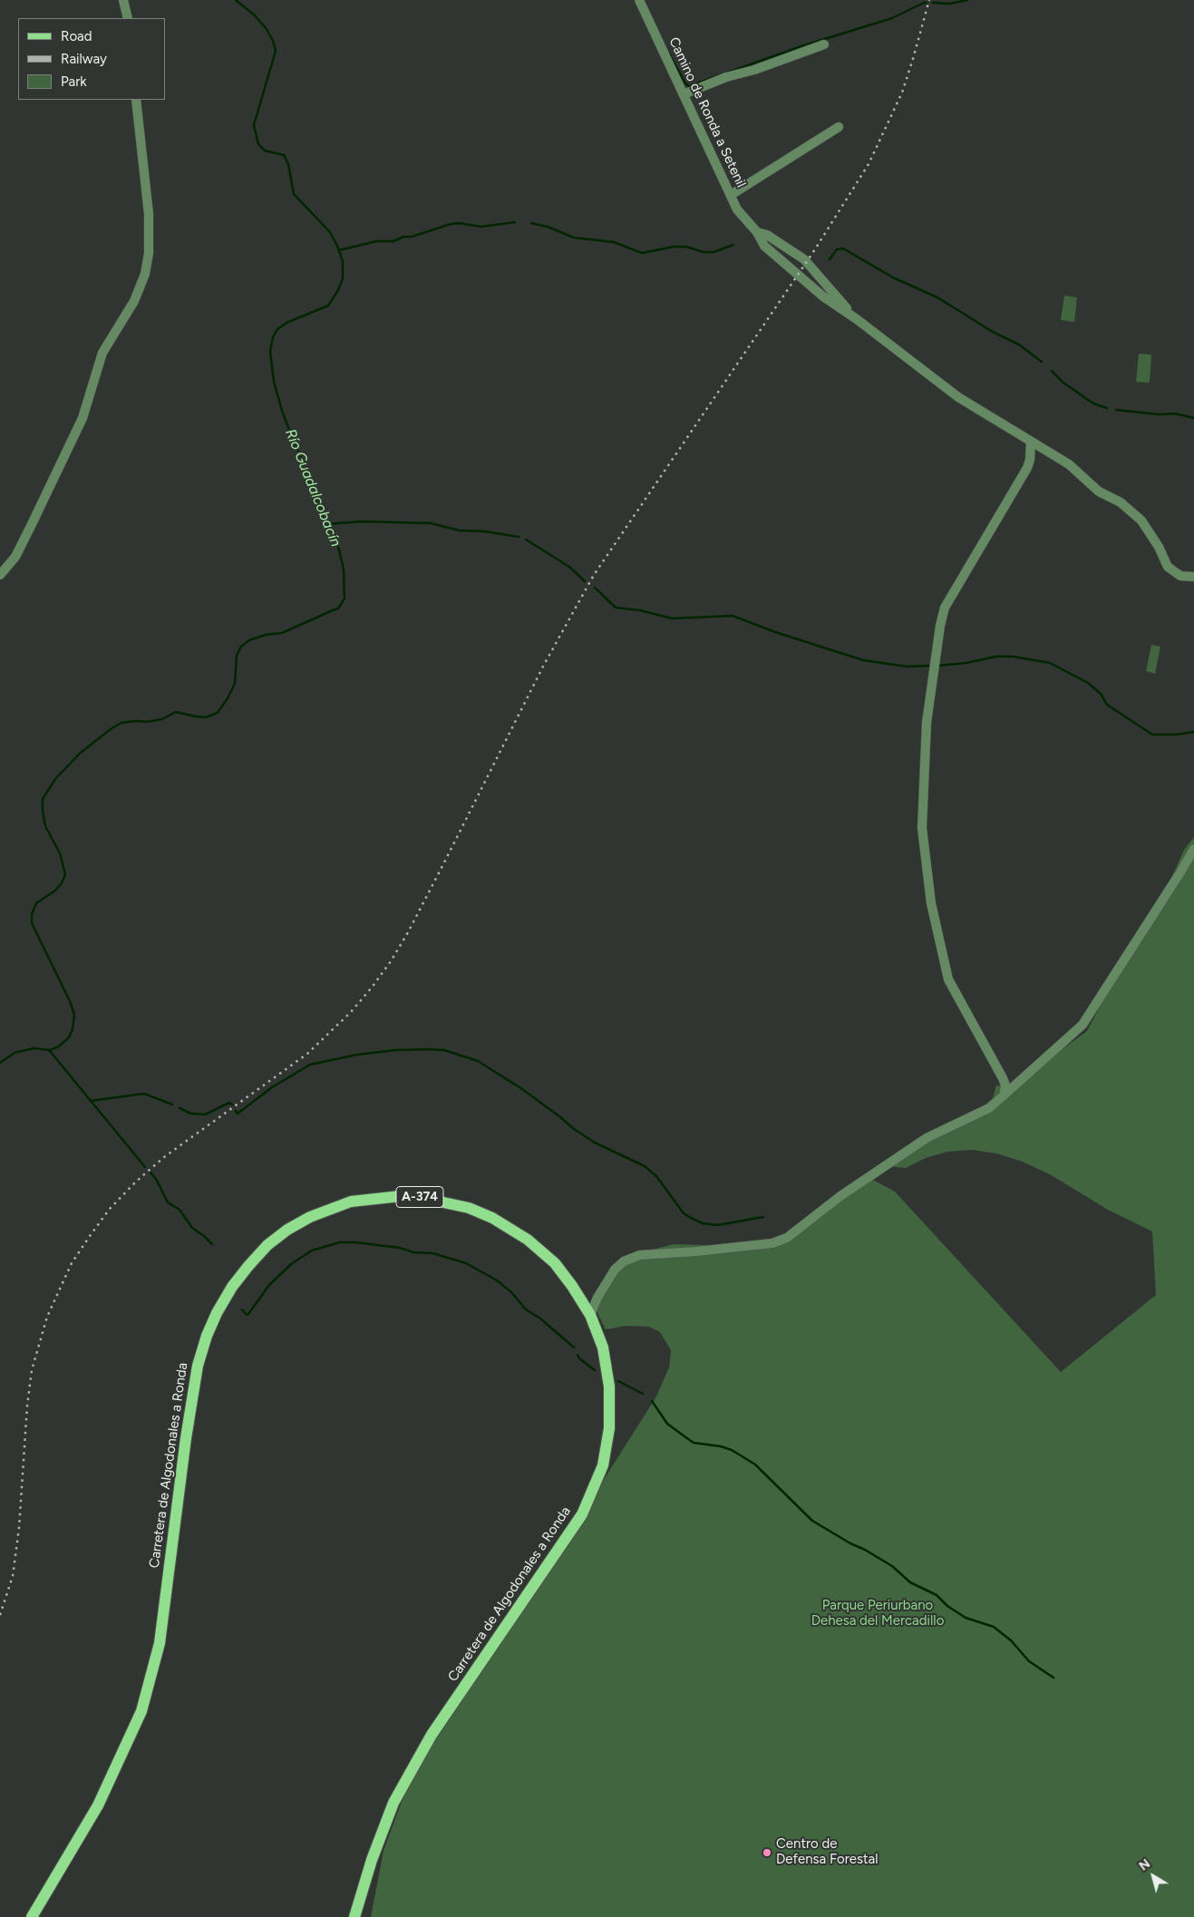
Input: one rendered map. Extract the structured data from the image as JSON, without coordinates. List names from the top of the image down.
{
  "streets": {
    "main road": ["A-374", "Carretera de Algodonales a Ronda"],
    "street": ["Camino de Ronda a Setenil"]
  },
  "water": ["Río Guadalcobacín"],
  "parks": ["Parque Periurbano Dehesa del Mercadillo"],
  "places": ["Centro de Defensa Forestal"],
  "legend": ["Road", "Railway", "Park"],
  "north": "top left"
}
